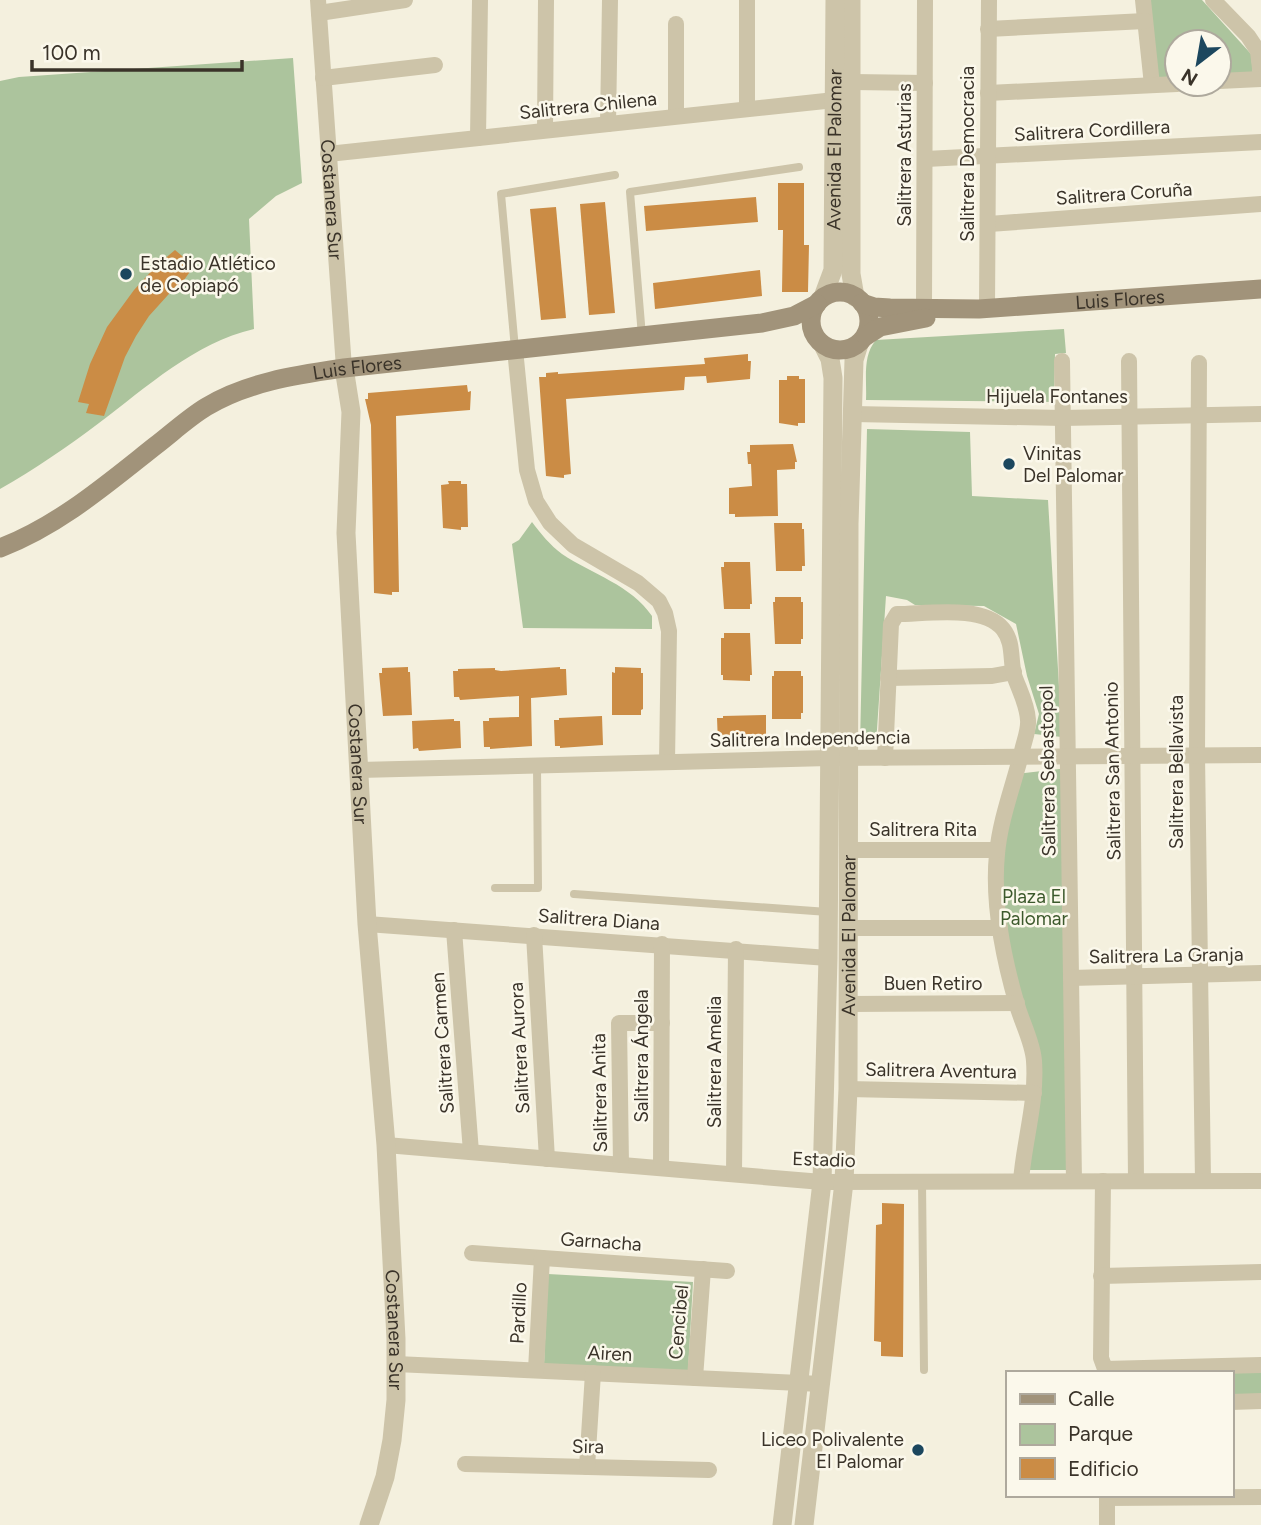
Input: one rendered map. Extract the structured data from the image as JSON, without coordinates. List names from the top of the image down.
{
  "streets": {
    "main road": ["Luis Flores"],
    "street": [
      "Salitrera Chilena",
      "Salitrera Cordillera",
      "Avenida El Palomar",
      "Salitrera Democracia",
      "Salitrera Asturias",
      "Salitrera Coruña",
      "Costanera Sur",
      "Hijuela Fontanes",
      "Salitrera Independencia",
      "Salitrera Sebastopol",
      "Salitrera San Antonio",
      "Salitrera Bellavista",
      "Salitrera Rita",
      "Salitrera Diana",
      "Salitrera La Granja",
      "Buen Retiro",
      "Salitrera Carmen",
      "Salitrera Aurora",
      "Salitrera Ángela",
      "Salitrera Amelia",
      "Salitrera Aventura",
      "Salitrera Anita",
      "Estadio",
      "Garnacha",
      "Pardillo",
      "Cencibel",
      "Airen",
      "Sira"
    ]
  },
  "crossings": [
    ["Salitrera Chilena", "Avenida El Palomar"],
    ["Salitrera Chilena", "Salitrera Asturias"],
    ["Salitrera Chilena", "Costanera Sur"],
    ["Salitrera Cordillera", "Salitrera Democracia"],
    ["Salitrera Cordillera", "Salitrera Asturias"],
    ["Avenida El Palomar", "Luis Flores"],
    ["Avenida El Palomar", "Hijuela Fontanes"],
    ["Avenida El Palomar", "Salitrera Independencia"],
    ["Avenida El Palomar", "Salitrera Rita"],
    ["Avenida El Palomar", "Salitrera Diana"],
    ["Avenida El Palomar", "Buen Retiro"],
    ["Avenida El Palomar", "Salitrera Aventura"],
    ["Avenida El Palomar", "Estadio"],
    ["Avenida El Palomar", "Airen"],
    ["Salitrera Democracia", "Salitrera Coruña"],
    ["Salitrera Democracia", "Luis Flores"],
    ["Salitrera Asturias", "Luis Flores"],
    ["Costanera Sur", "Luis Flores"],
    ["Costanera Sur", "Salitrera Independencia"],
    ["Costanera Sur", "Salitrera Diana"],
    ["Costanera Sur", "Estadio"],
    ["Costanera Sur", "Airen"],
    ["Hijuela Fontanes", "Salitrera Sebastopol"],
    ["Hijuela Fontanes", "Salitrera San Antonio"],
    ["Hijuela Fontanes", "Salitrera Bellavista"],
    ["Salitrera Independencia", "Salitrera Sebastopol"],
    ["Salitrera Independencia", "Salitrera San Antonio"],
    ["Salitrera Independencia", "Salitrera Bellavista"],
    ["Salitrera Sebastopol", "Salitrera La Granja"],
    ["Salitrera Sebastopol", "Estadio"],
    ["Salitrera San Antonio", "Salitrera La Granja"],
    ["Salitrera San Antonio", "Estadio"],
    ["Salitrera Bellavista", "Salitrera La Granja"],
    ["Salitrera Bellavista", "Estadio"],
    ["Salitrera Diana", "Salitrera Carmen"],
    ["Salitrera Diana", "Salitrera Aurora"],
    ["Salitrera Diana", "Salitrera Ángela"],
    ["Salitrera Diana", "Salitrera Amelia"],
    ["Salitrera Carmen", "Estadio"],
    ["Salitrera Aurora", "Estadio"],
    ["Salitrera Ángela", "Salitrera Anita"],
    ["Salitrera Ángela", "Estadio"],
    ["Salitrera Amelia", "Estadio"],
    ["Salitrera Anita", "Estadio"],
    ["Garnacha", "Pardillo"],
    ["Garnacha", "Cencibel"],
    ["Pardillo", "Airen"],
    ["Cencibel", "Airen"]
  ],
  "parks": ["Plaza El Palomar"],
  "places": ["Estadio Atlético de Copiapó", "Vinitas Del Palomar", "Liceo Polivalente El Palomar"],
  "legend": ["Calle", "Parque", "Edificio"],
  "scale_bar": "100 m",
  "north": "bottom left"
}
